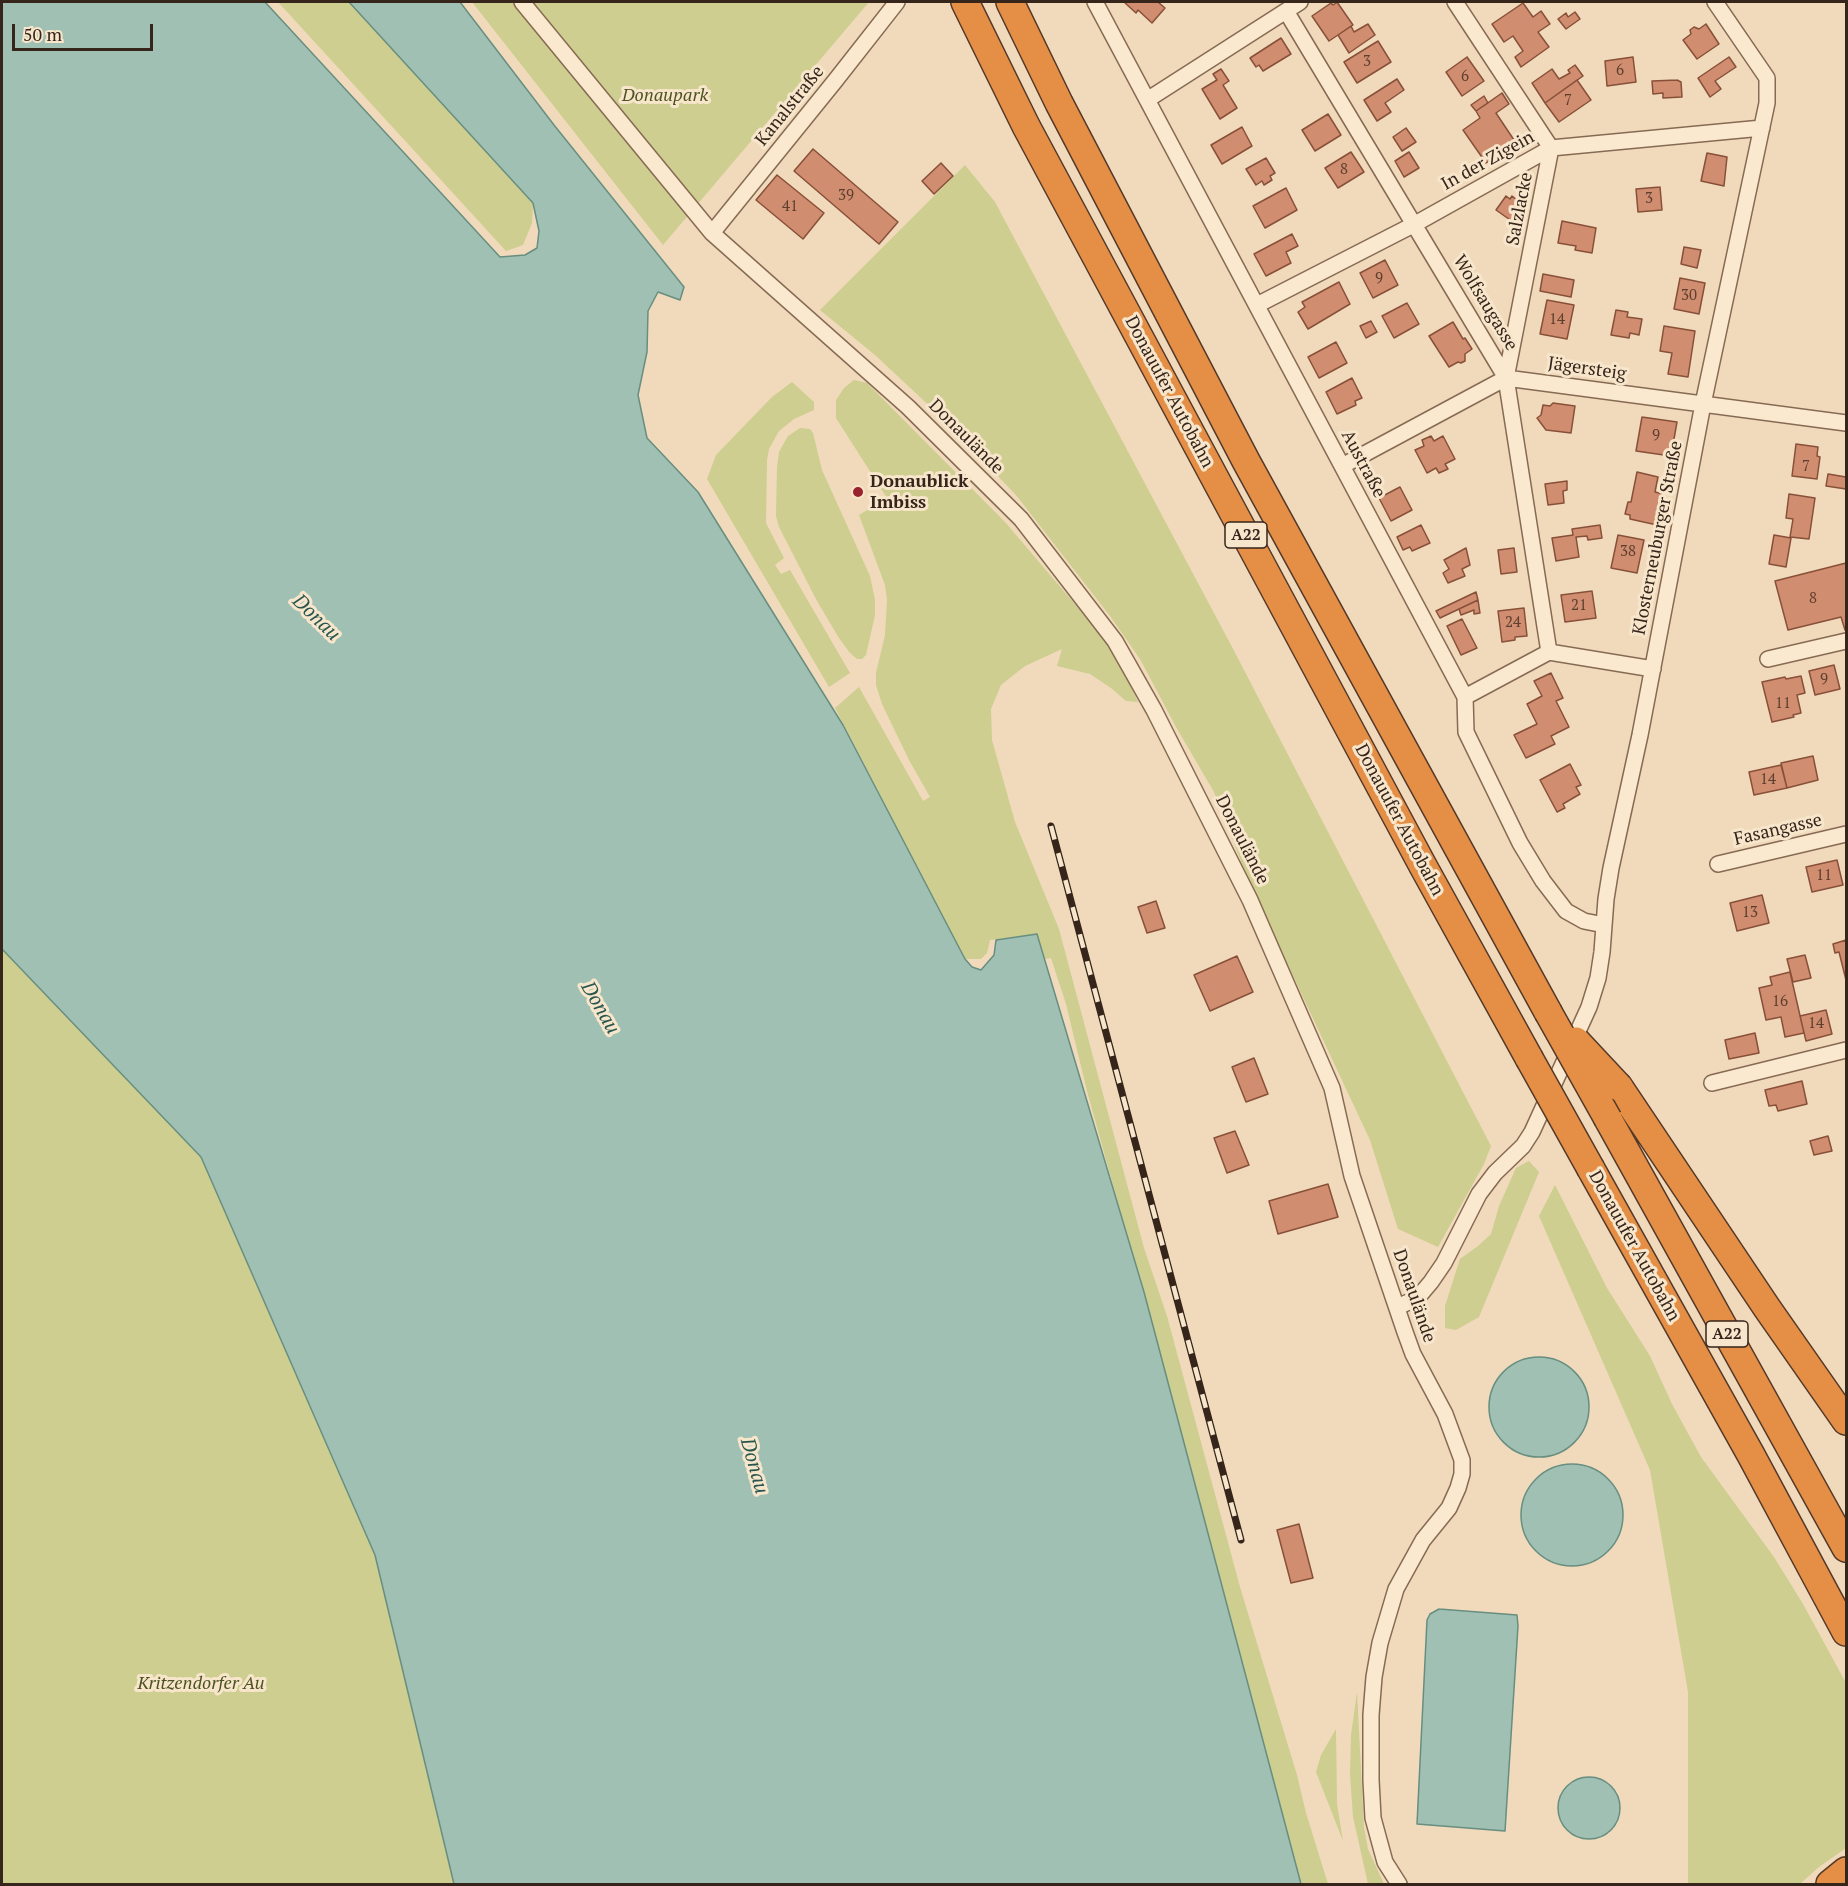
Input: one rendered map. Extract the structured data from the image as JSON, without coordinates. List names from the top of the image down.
{
  "streets": {
    "highway": ["Donauufer Autobahn", "A22"],
    "street": [
      "Kanalstraße",
      "In der Zigein",
      "Salzlacke",
      "Wolfsaugasse",
      "Jägersteig",
      "Donaulände",
      "Austraße",
      "Klosterneuburger Straße",
      "Fasangasse"
    ]
  },
  "crossings": [
    ["Kanalstraße", "Donaulände"],
    ["In der Zigein", "Salzlacke"],
    ["In der Zigein", "Wolfsaugasse"],
    ["In der Zigein", "Austraße"],
    ["In der Zigein", "Klosterneuburger Straße"],
    ["Salzlacke", "Wolfsaugasse"],
    ["Salzlacke", "Jägersteig"],
    ["Wolfsaugasse", "Jägersteig"],
    ["Jägersteig", "Klosterneuburger Straße"],
    ["Donaulände", "Klosterneuburger Straße"],
    ["Austraße", "Klosterneuburger Straße"]
  ],
  "water": ["Donau"],
  "parks": ["Donaupark", "Kritzendorfer Au"],
  "places": ["Donaublick Imbiss"],
  "house_numbers": [
    "3",
    "6",
    "6",
    "7",
    "8",
    "39",
    "3",
    "41",
    "9",
    "30",
    "14",
    "9",
    "7",
    "38",
    "8",
    "21",
    "24",
    "9",
    "11",
    "14",
    "11",
    "13",
    "16",
    "14"
  ],
  "scale_bar": "50 m"
}
